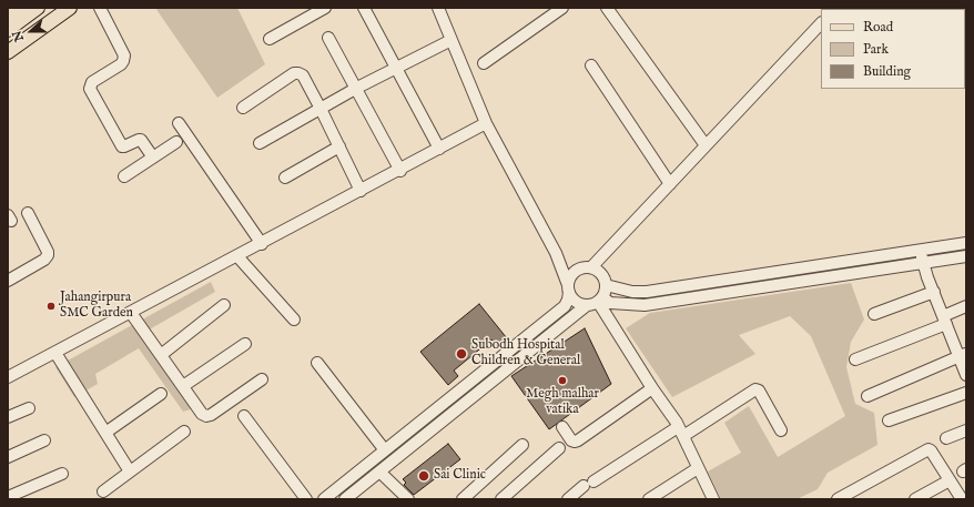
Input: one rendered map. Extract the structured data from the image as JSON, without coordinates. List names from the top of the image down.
{
  "places": [
    "Jahangirpura SMC Garden",
    "Subodh Hospital Children & General",
    "Megh malhar vatika",
    "Sai Clinic"
  ],
  "legend": ["Road", "Park", "Building"],
  "north": "left"
}
